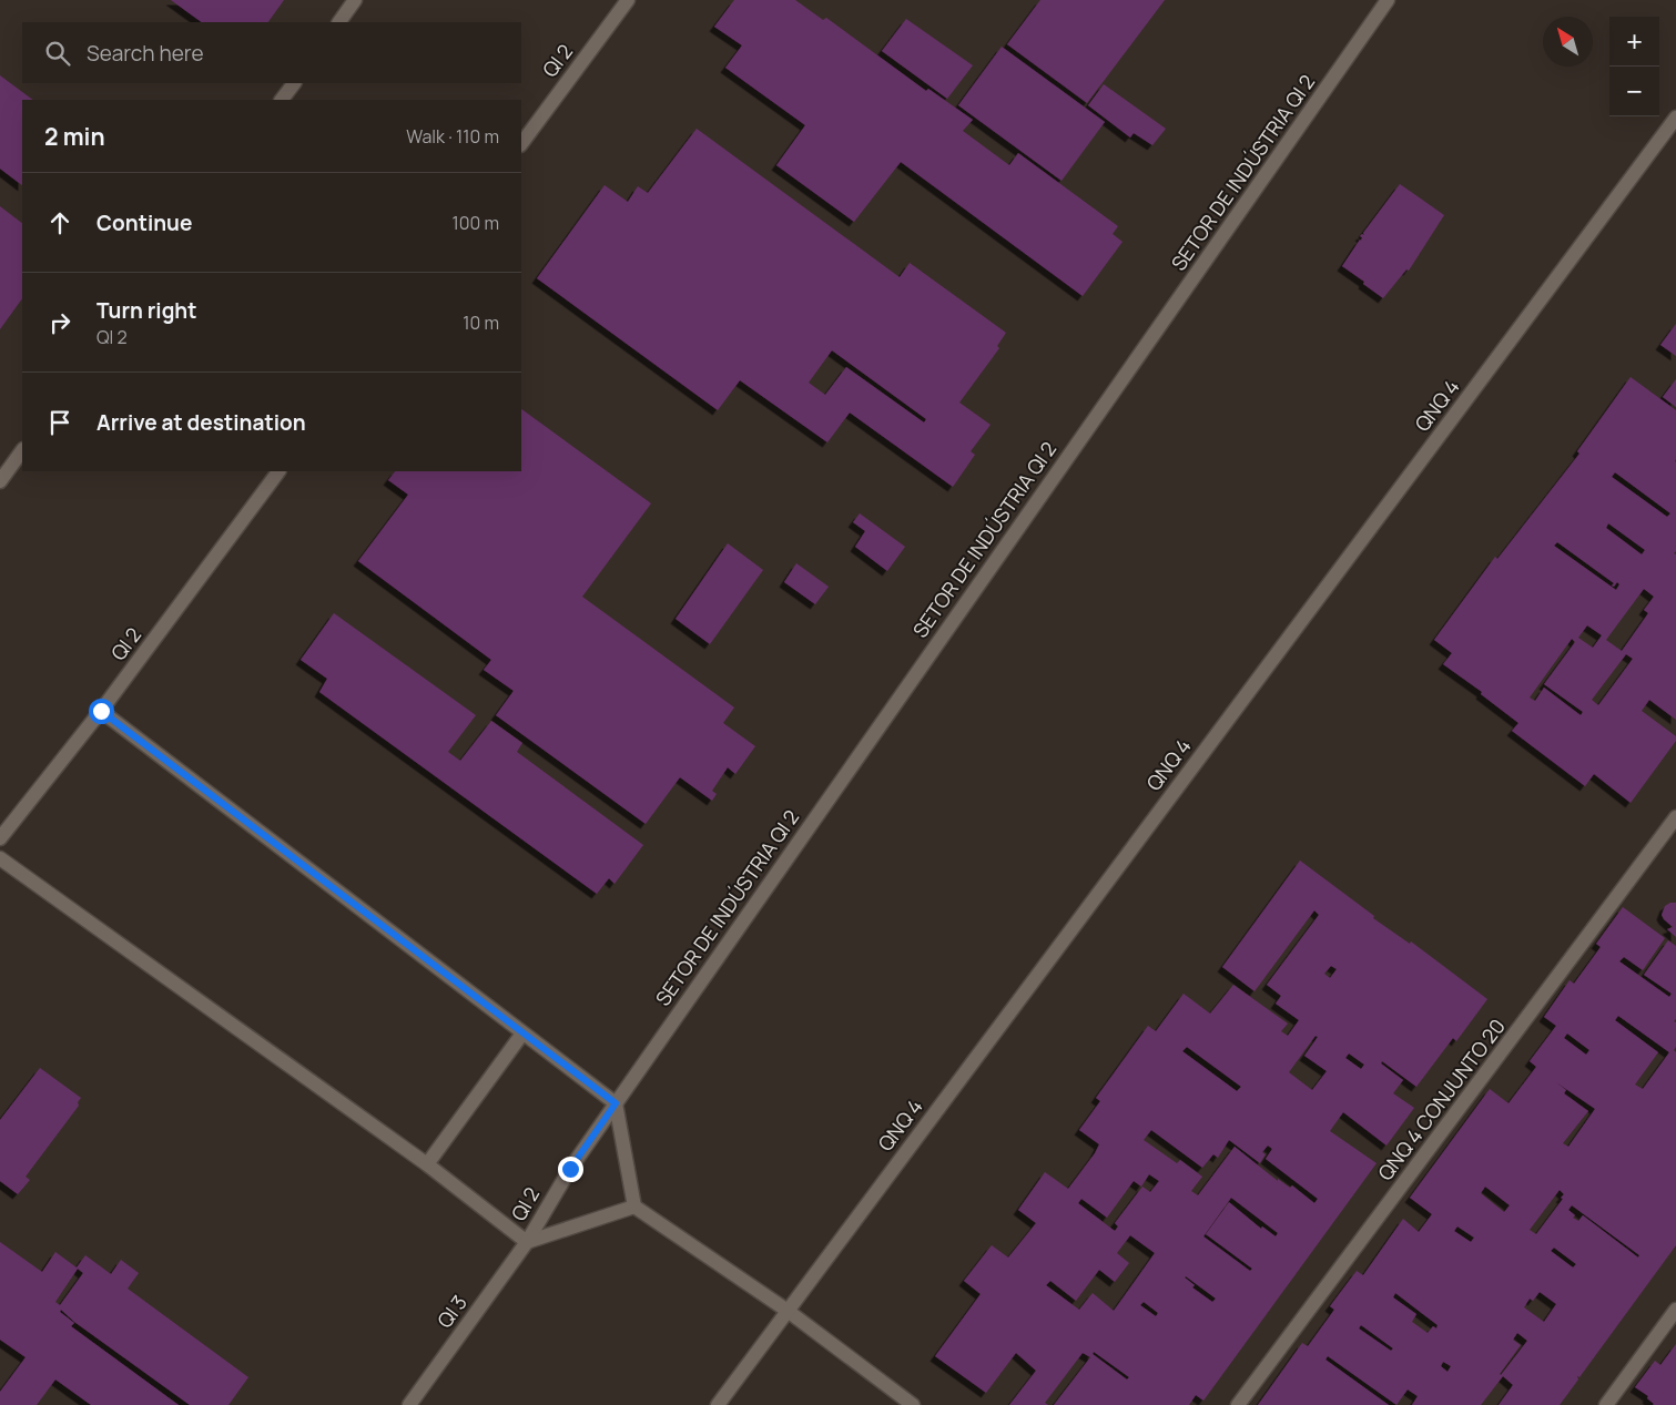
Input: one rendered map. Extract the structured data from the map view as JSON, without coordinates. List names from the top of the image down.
{
  "streets": {
    "street": [
      "QI 2",
      "SETOR DE INDÚSTRIA QI 2",
      "QNQ 4",
      "QNQ 4 CONJUNTO 20",
      "QI 3"
    ]
  },
  "crossings": [
    ["QI 2", "SETOR DE INDÚSTRIA QI 2"],
    ["QI 2", "QI 3"]
  ],
  "north": "top left",
  "page": {
    "map_buttons": ["+", "−"],
    "search": "Search here",
    "heading": ["2 min", "Walk · 110 m"],
    "list": [
      ["Continue", "100 m"],
      ["Turn right", "QI 2", "10 m"],
      "Arrive at destination"
    ]
  }
}
